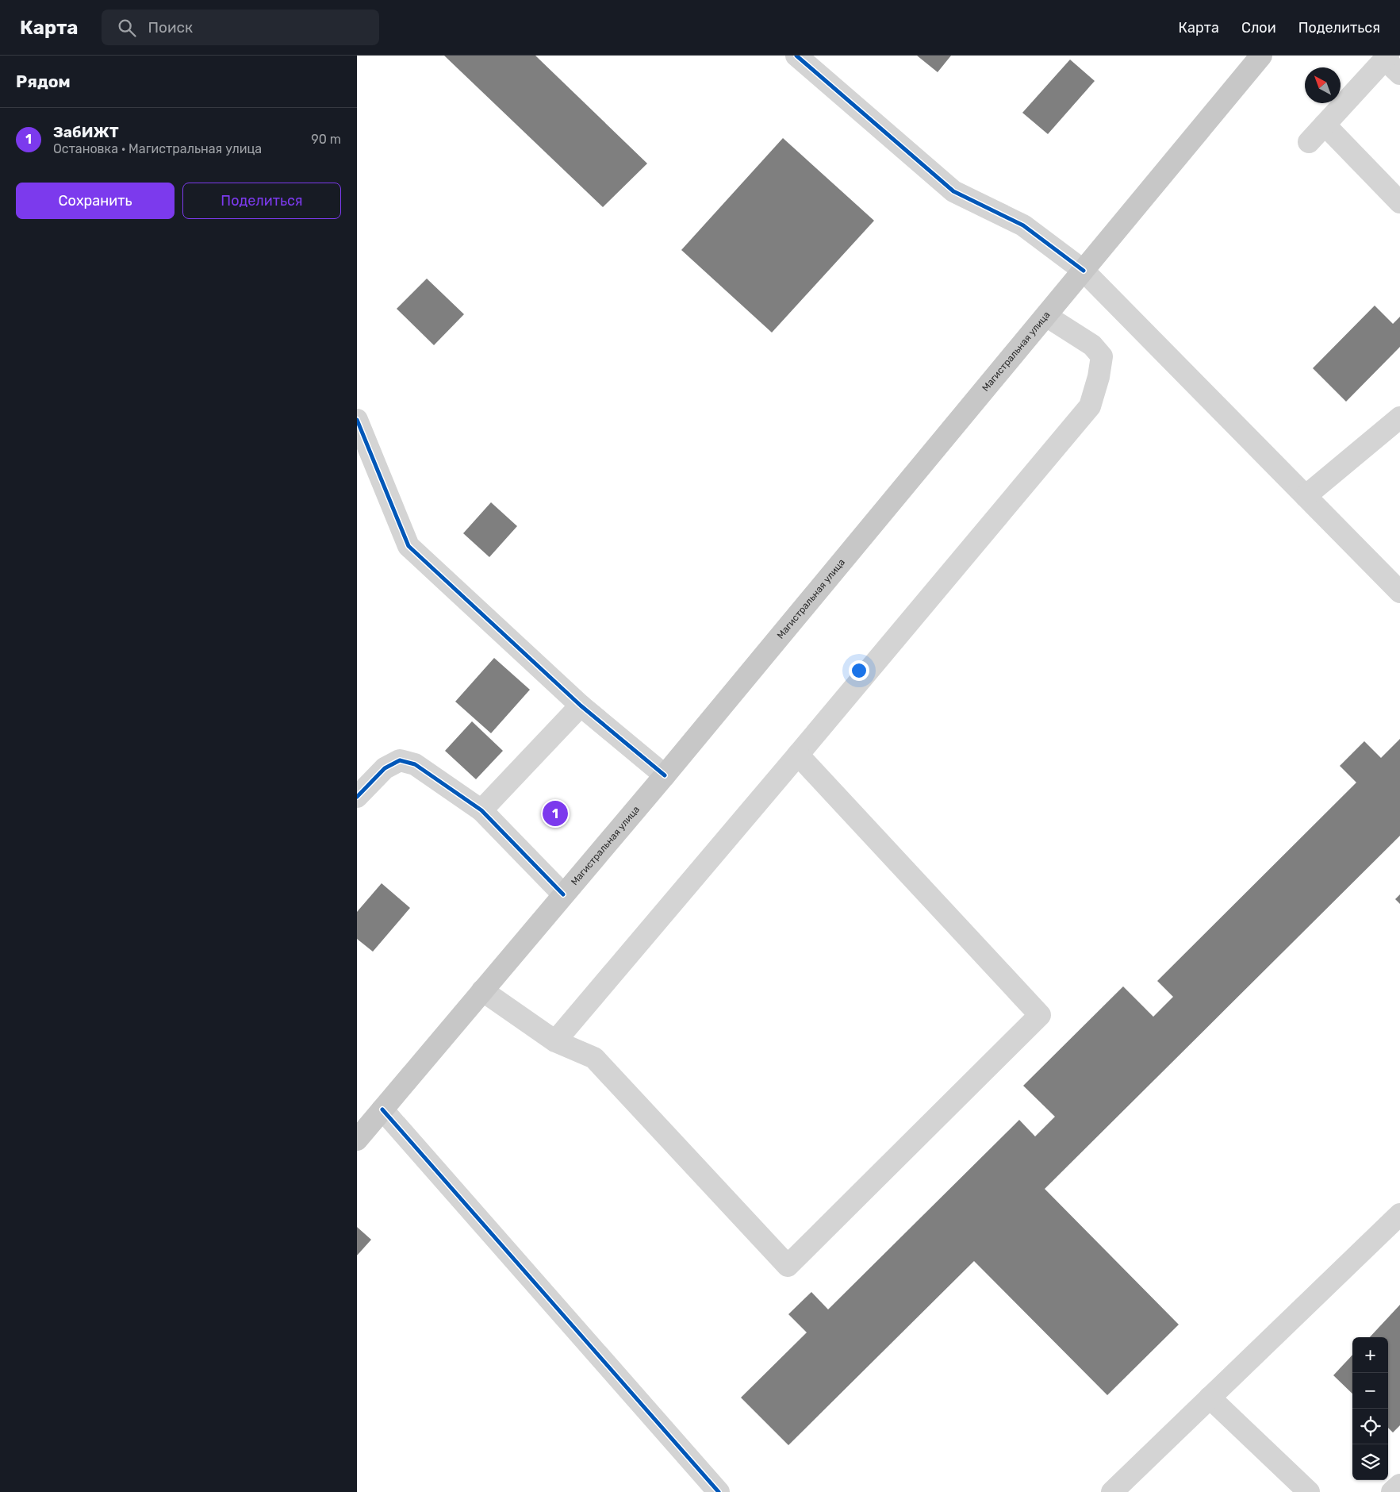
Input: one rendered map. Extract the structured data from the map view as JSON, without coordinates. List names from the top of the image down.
{
  "streets": {
    "main road": ["Магистральная улица"]
  },
  "north": "top left",
  "page": {
    "header": "Карта",
    "search": "Поиск",
    "nav": ["Карта", "Слои", "Поделиться"],
    "heading": "Рядом",
    "list": [
      {
        "mark": "1",
        "name": "ЗабИЖТ",
        "note": "Остановка · Магистральная улица",
        "value": "90 m"
      }
    ],
    "buttons": ["Сохранить", "Поделиться"],
    "pins": "1",
    "map_buttons": ["+", "−"]
  }
}
